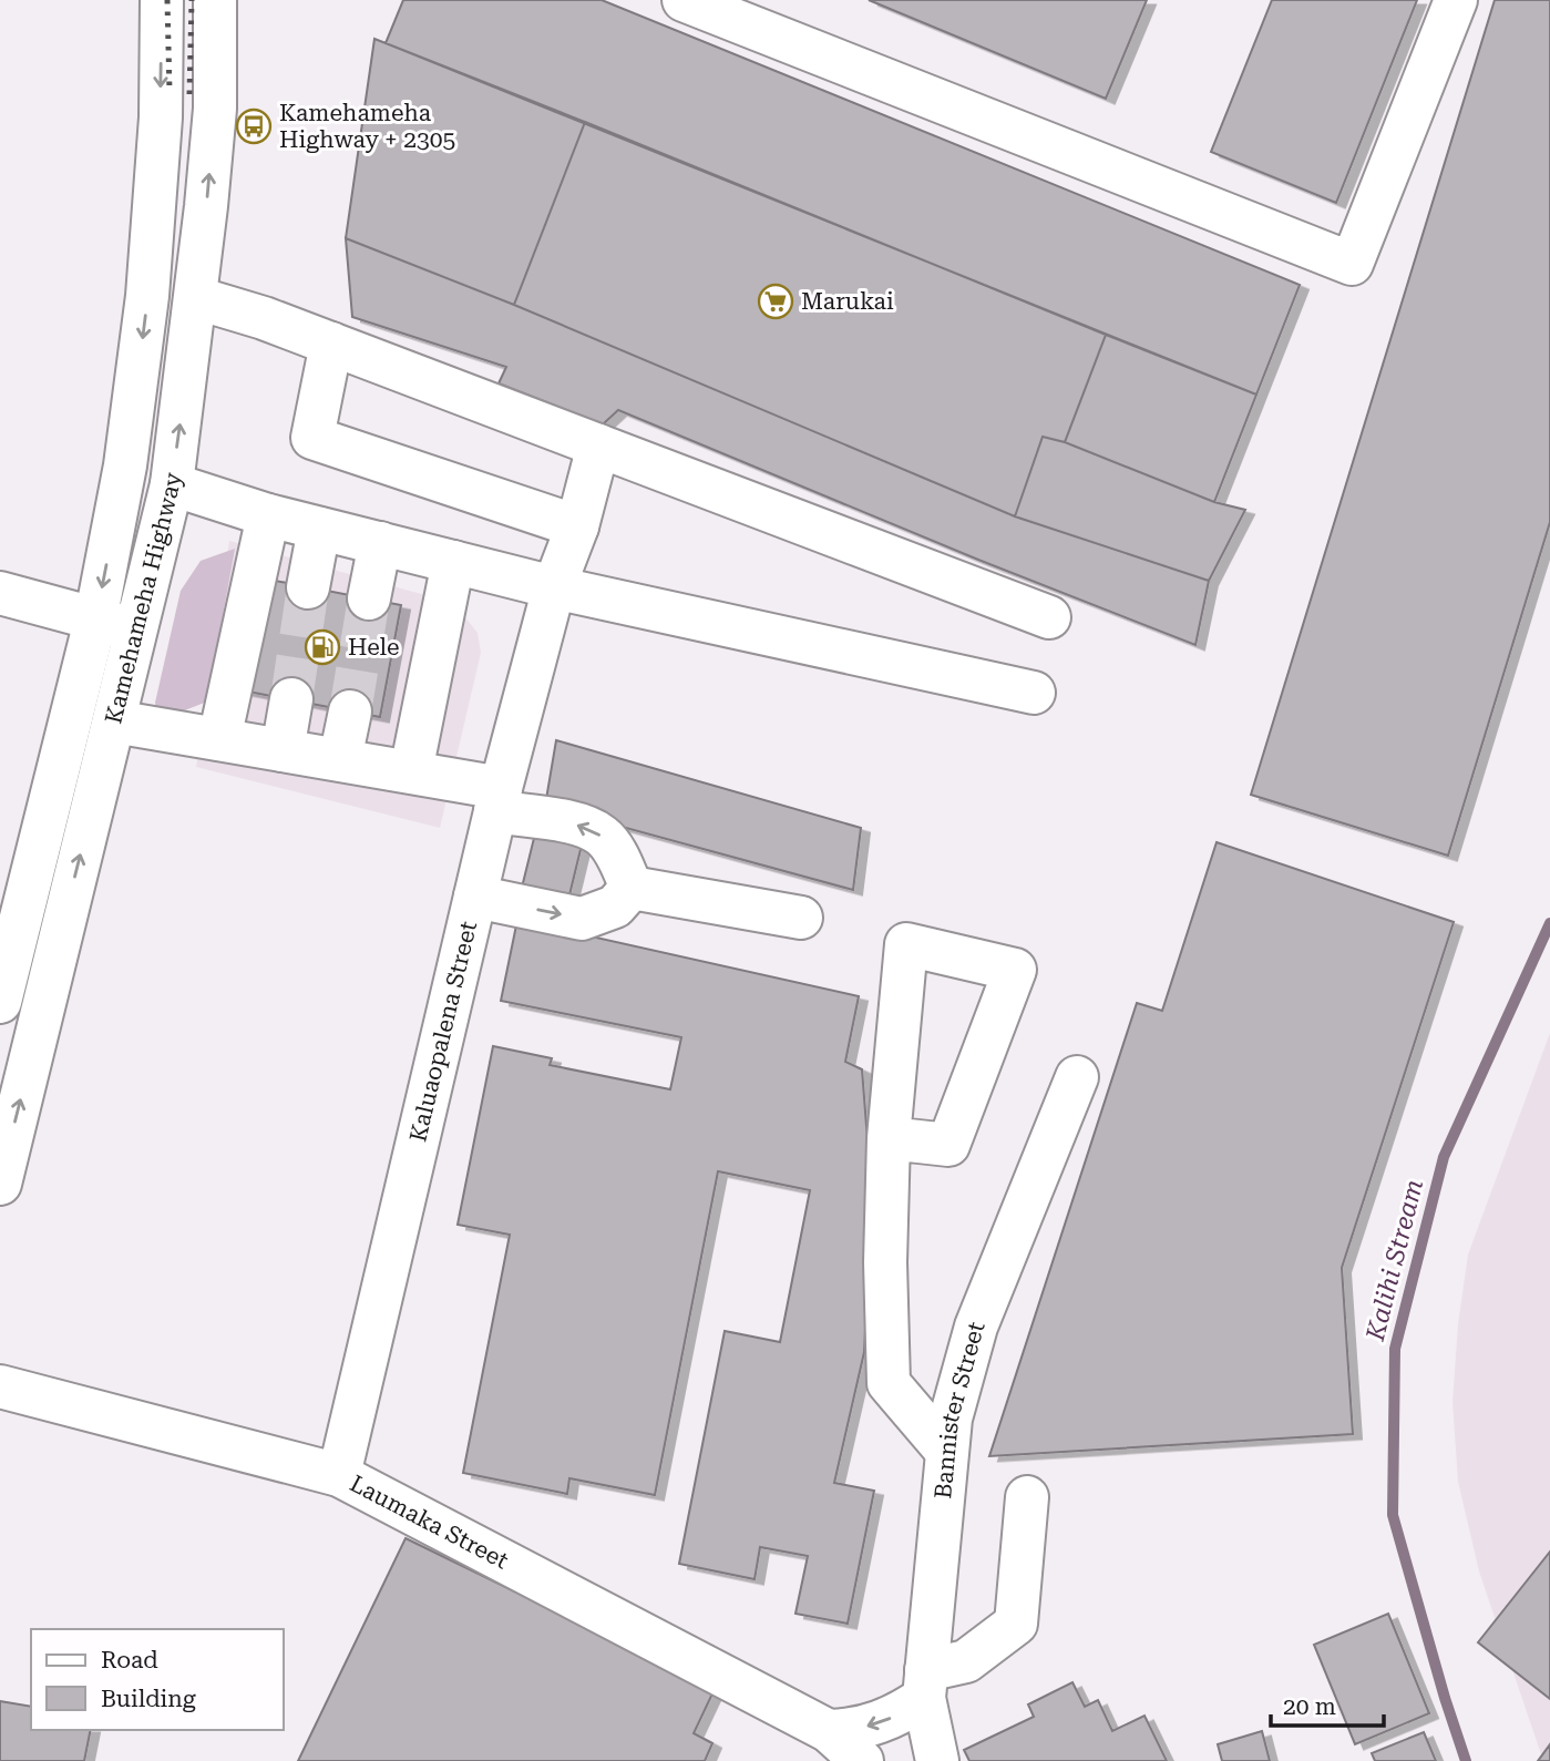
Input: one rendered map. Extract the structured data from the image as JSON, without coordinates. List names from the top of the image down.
{
  "streets": {
    "street": [
      "Kamehameha Highway",
      "Kaluaopalena Street",
      "Bannister Street",
      "Laumaka Street"
    ]
  },
  "crossings": [
    ["Kaluaopalena Street", "Laumaka Street"]
  ],
  "water": ["Kalihi Stream"],
  "places": {
    "bus stop": ["Kamehameha Highway + 2305"],
    "supermarket": ["Marukai"],
    "fuel station": ["Hele"]
  },
  "legend": ["Road", "Building"],
  "scale_bar": "20 m"
}
